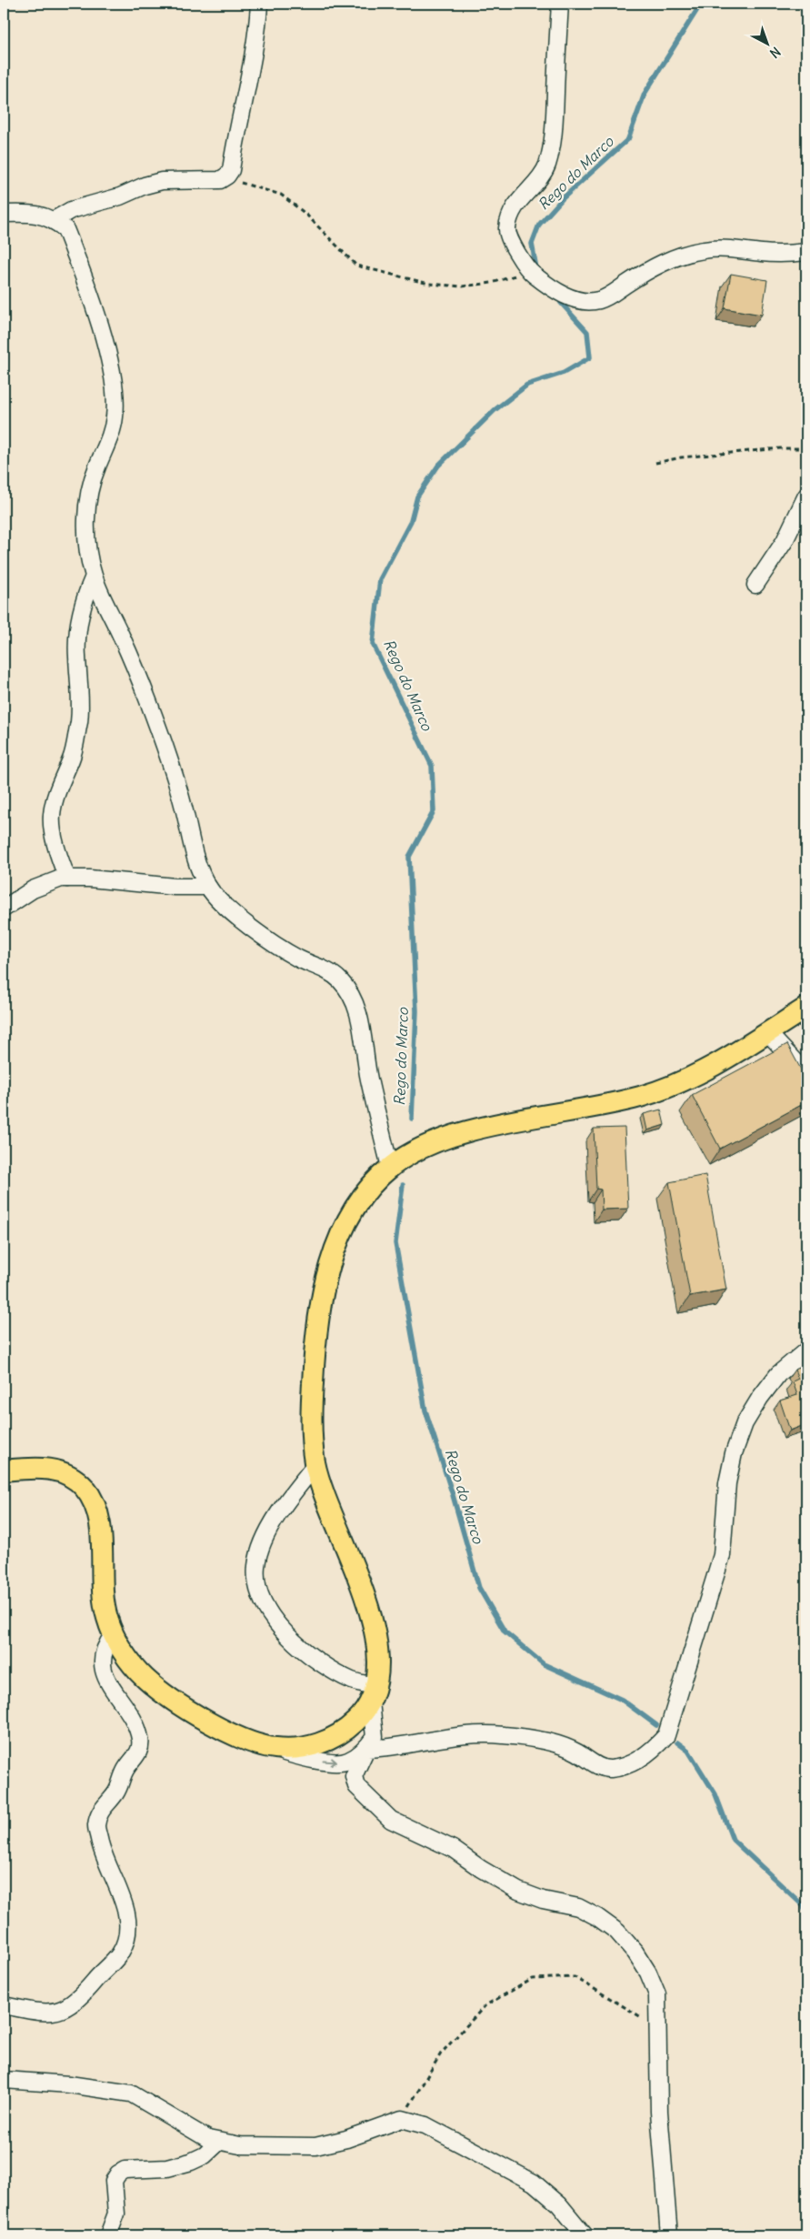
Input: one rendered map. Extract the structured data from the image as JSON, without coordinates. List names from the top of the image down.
{
  "water": ["Rego do Marco"],
  "north": "bottom right"
}
